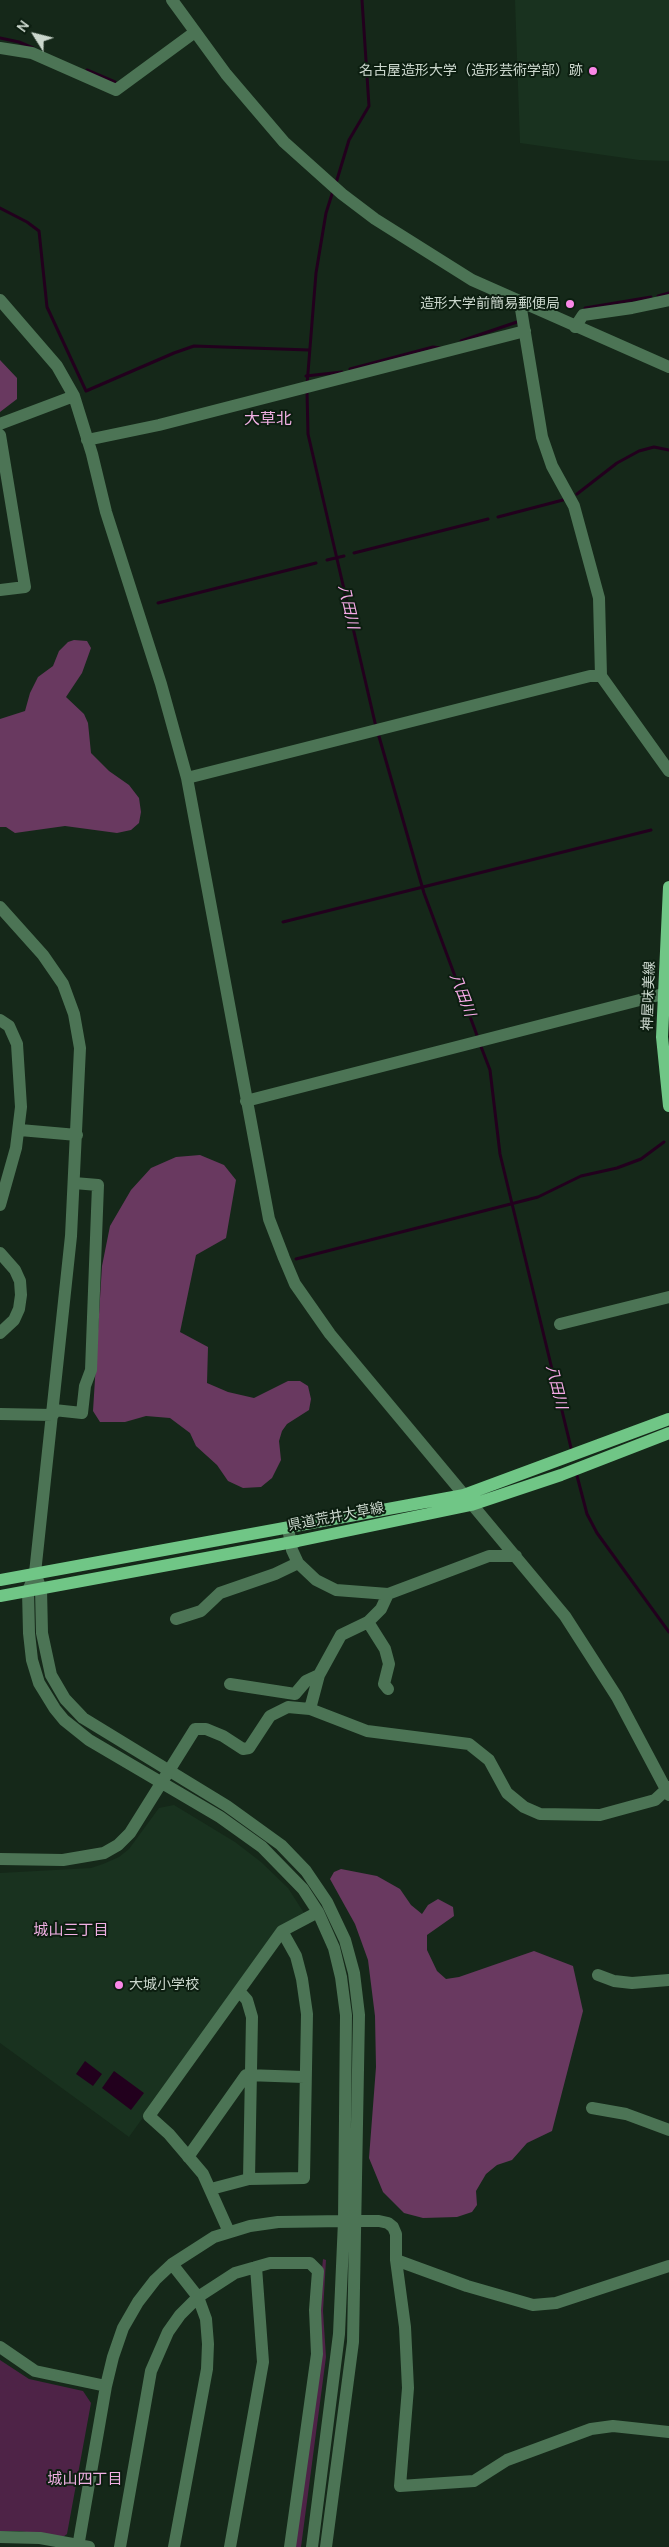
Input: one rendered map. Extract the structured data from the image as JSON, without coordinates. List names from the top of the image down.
{
  "streets": {
    "main road": ["神屋味美線", "県道荒井大草線"]
  },
  "districts": ["大草北", "城山三丁目", "城山四丁目"],
  "water": ["八田川"],
  "places": ["名古屋造形大学（造形芸術学部）跡", "造形大学前簡易郵便局", "大城小学校"],
  "north": "top left"
}
